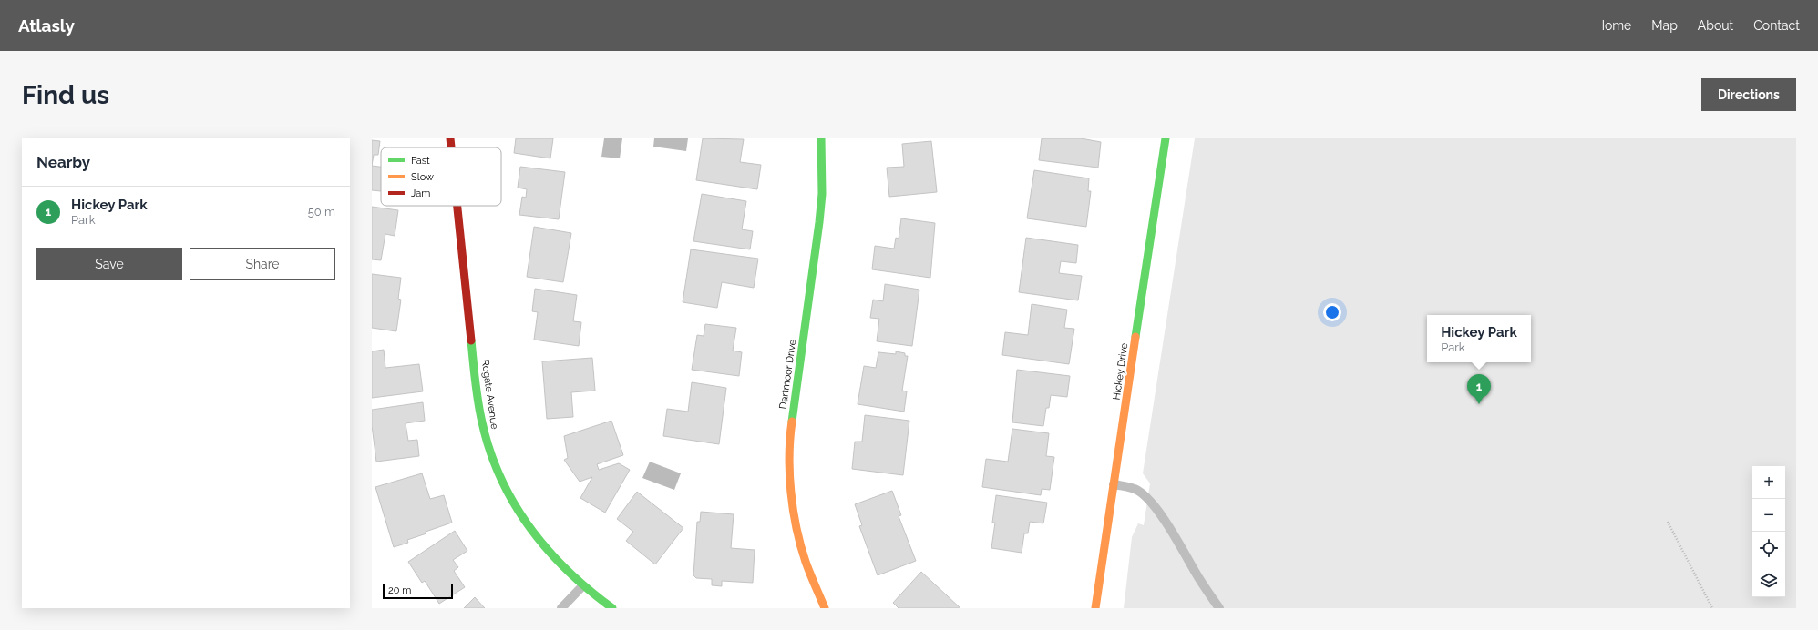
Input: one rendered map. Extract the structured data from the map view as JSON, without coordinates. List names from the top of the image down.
{
  "streets": {
    "street": ["Hickey Drive", "Dartmoor Drive", "Rogate Avenue"]
  },
  "legend": ["Fast", "Slow", "Jam"],
  "scale_bar": "20 m",
  "page": {
    "header": "Atlasly",
    "nav": [
      "Home",
      "Map",
      "About",
      "Contact"
    ],
    "buttons": [
      "Directions",
      ["Save", "Share"]
    ],
    "title": "Find us",
    "heading": "Nearby",
    "list": [
      {
        "mark": "1",
        "name": "Hickey Park",
        "note": "Park",
        "value": "50 m"
      }
    ],
    "popup": ["Hickey Park", "Park"],
    "pins": "1",
    "map_buttons": ["+", "−"],
    "scale": "20 m"
  }
}
